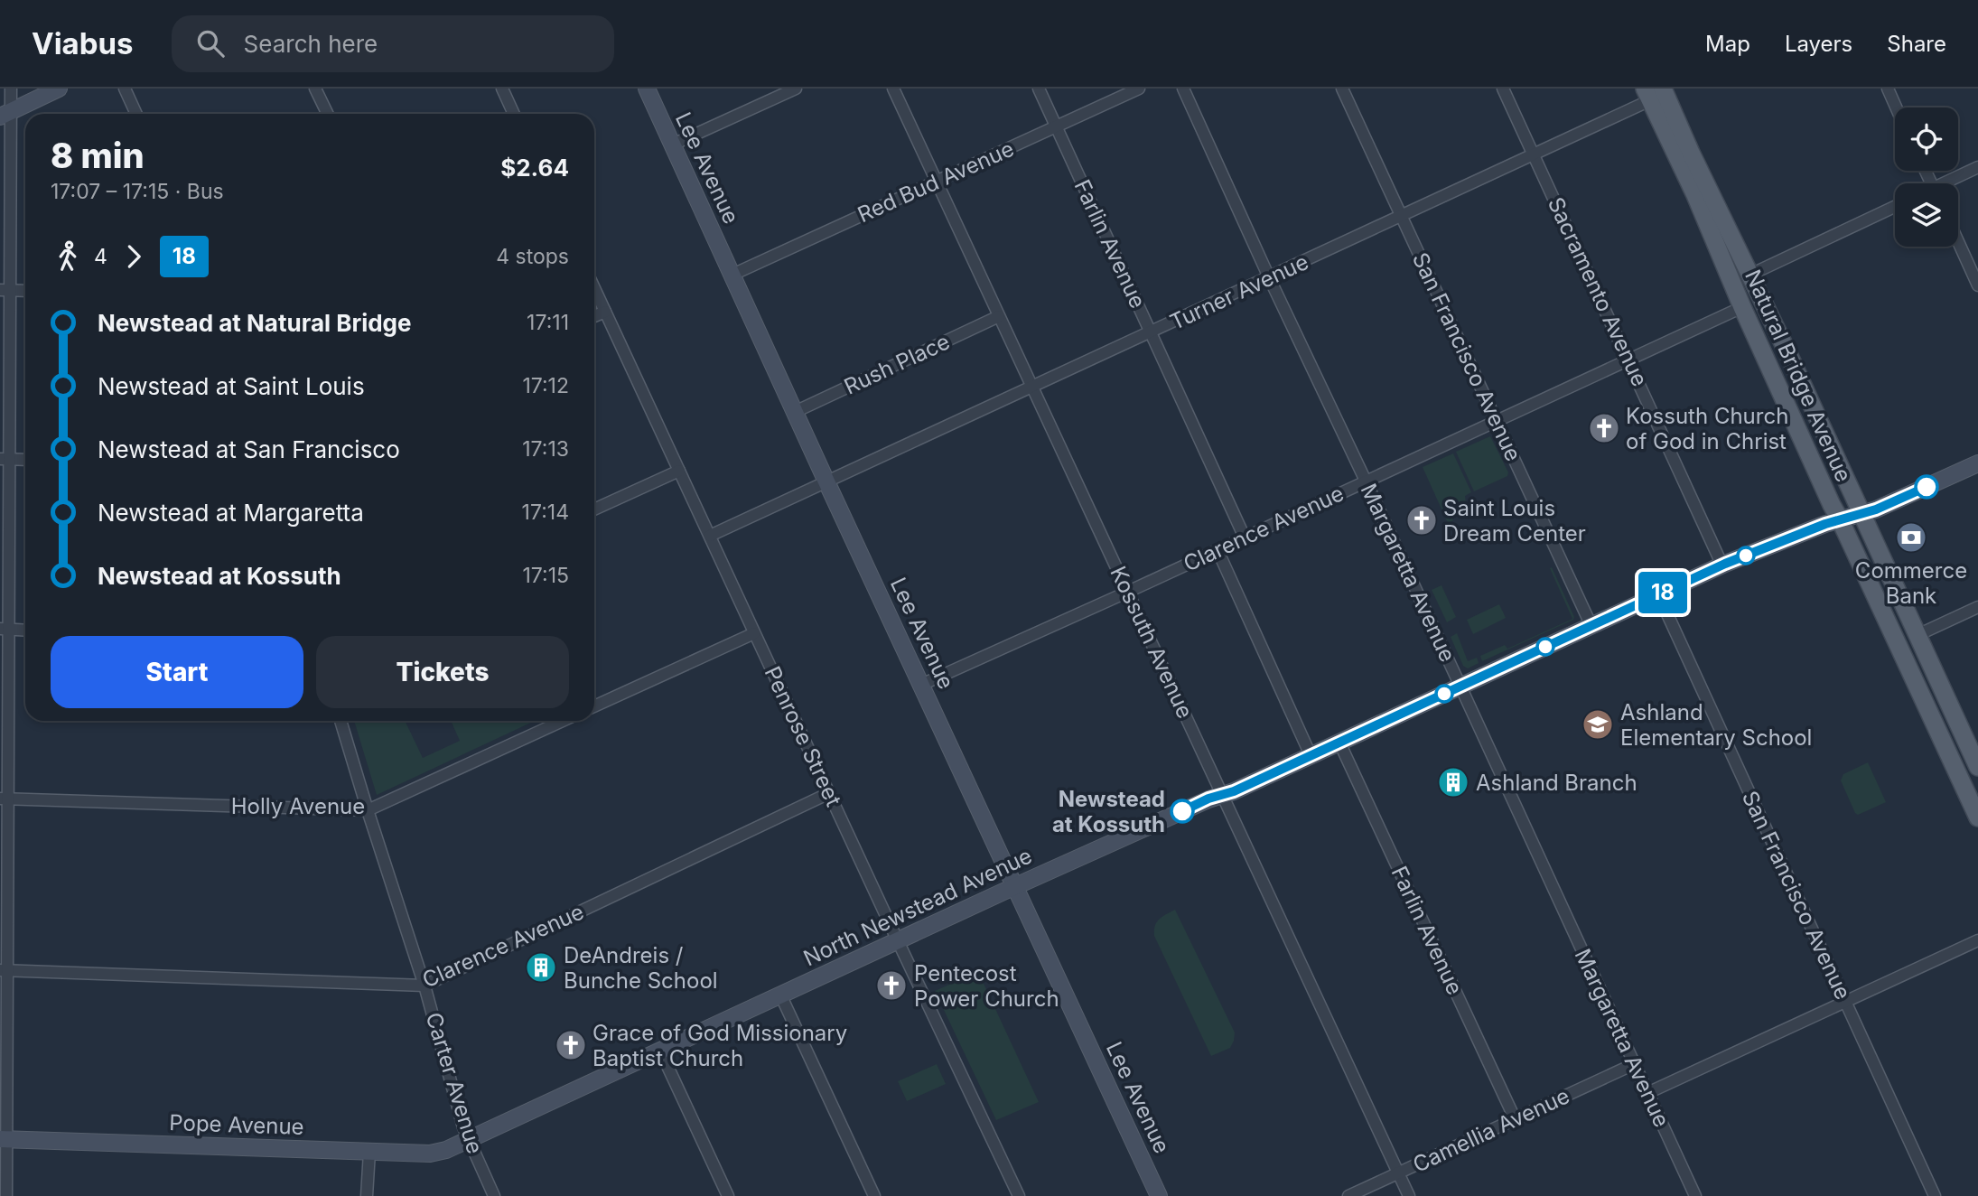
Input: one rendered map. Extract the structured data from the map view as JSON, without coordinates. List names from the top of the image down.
{
  "streets": {
    "main road": ["Natural Bridge Avenue"],
    "street": [
      "Lee Avenue",
      "Red Bud Avenue",
      "Farlin Avenue",
      "Turner Avenue",
      "Sacramento Avenue",
      "San Francisco Avenue",
      "Rush Place",
      "Clarence Avenue",
      "Margaretta Avenue",
      "Kossuth Avenue",
      "Penrose Street",
      "Holly Avenue",
      "North Newstead Avenue",
      "Carter Avenue",
      "Pope Avenue",
      "Camellia Avenue"
    ]
  },
  "crossings": [
    ["Lee Avenue", "Red Bud Avenue"],
    ["Lee Avenue", "Turner Avenue"],
    ["Lee Avenue", "Rush Place"],
    ["Lee Avenue", "Clarence Avenue"],
    ["Lee Avenue", "North Newstead Avenue"],
    ["Red Bud Avenue", "Farlin Avenue"],
    ["Red Bud Avenue", "Kossuth Avenue"],
    ["Farlin Avenue", "Turner Avenue"],
    ["Farlin Avenue", "Clarence Avenue"],
    ["Farlin Avenue", "North Newstead Avenue"],
    ["Farlin Avenue", "Camellia Avenue"],
    ["Turner Avenue", "Sacramento Avenue"],
    ["Turner Avenue", "San Francisco Avenue"],
    ["Turner Avenue", "Natural Bridge Avenue"],
    ["Turner Avenue", "Margaretta Avenue"],
    ["Turner Avenue", "Kossuth Avenue"],
    ["Turner Avenue", "Penrose Street"],
    ["Sacramento Avenue", "Clarence Avenue"],
    ["Sacramento Avenue", "North Newstead Avenue"],
    ["San Francisco Avenue", "Clarence Avenue"],
    ["San Francisco Avenue", "North Newstead Avenue"],
    ["Rush Place", "Kossuth Avenue"],
    ["Natural Bridge Avenue", "Clarence Avenue"],
    ["Natural Bridge Avenue", "North Newstead Avenue"],
    ["Clarence Avenue", "Margaretta Avenue"],
    ["Clarence Avenue", "Kossuth Avenue"],
    ["Clarence Avenue", "Penrose Street"],
    ["Clarence Avenue", "Carter Avenue"],
    ["Margaretta Avenue", "North Newstead Avenue"],
    ["Margaretta Avenue", "Camellia Avenue"],
    ["Kossuth Avenue", "North Newstead Avenue"],
    ["Kossuth Avenue", "Camellia Avenue"],
    ["Penrose Street", "North Newstead Avenue"],
    ["Holly Avenue", "Carter Avenue"],
    ["North Newstead Avenue", "Carter Avenue"],
    ["North Newstead Avenue", "Pope Avenue"],
    ["Carter Avenue", "Pope Avenue"]
  ],
  "places": {
    "church": [
      "Kossuth Church of God in Christ",
      "Saint Louis Dream Center",
      "Pentecost Power Church",
      "Grace of God Missionary Baptist Church"
    ],
    "bank": ["Commerce Bank"],
    "school or university": ["Ashland Elementary School"],
    "building": ["Ashland Branch", "DeAndreis / Bunche School"],
    "other": ["Newstead at Kossuth"]
  },
  "lines": ["bus line 18"],
  "page": {
    "header": "Viabus",
    "search": "Search here",
    "nav": ["Map", "Layers", "Share"],
    "on_map": "18",
    "heading": ["8 min", "17:07 – 17:15 · Bus", "$2.64"],
    "legs": ["4", "18", "4 stops"],
    "list": [
      {
        "name": "Newstead at Natural Bridge",
        "value": "17:11"
      },
      {
        "name": "Newstead at Saint Louis",
        "value": "17:12"
      },
      {
        "name": "Newstead at San Francisco",
        "value": "17:13"
      },
      {
        "name": "Newstead at Margaretta",
        "value": "17:14"
      },
      {
        "name": "Newstead at Kossuth",
        "value": "17:15"
      }
    ],
    "buttons": ["Start", "Tickets"]
  }
}
